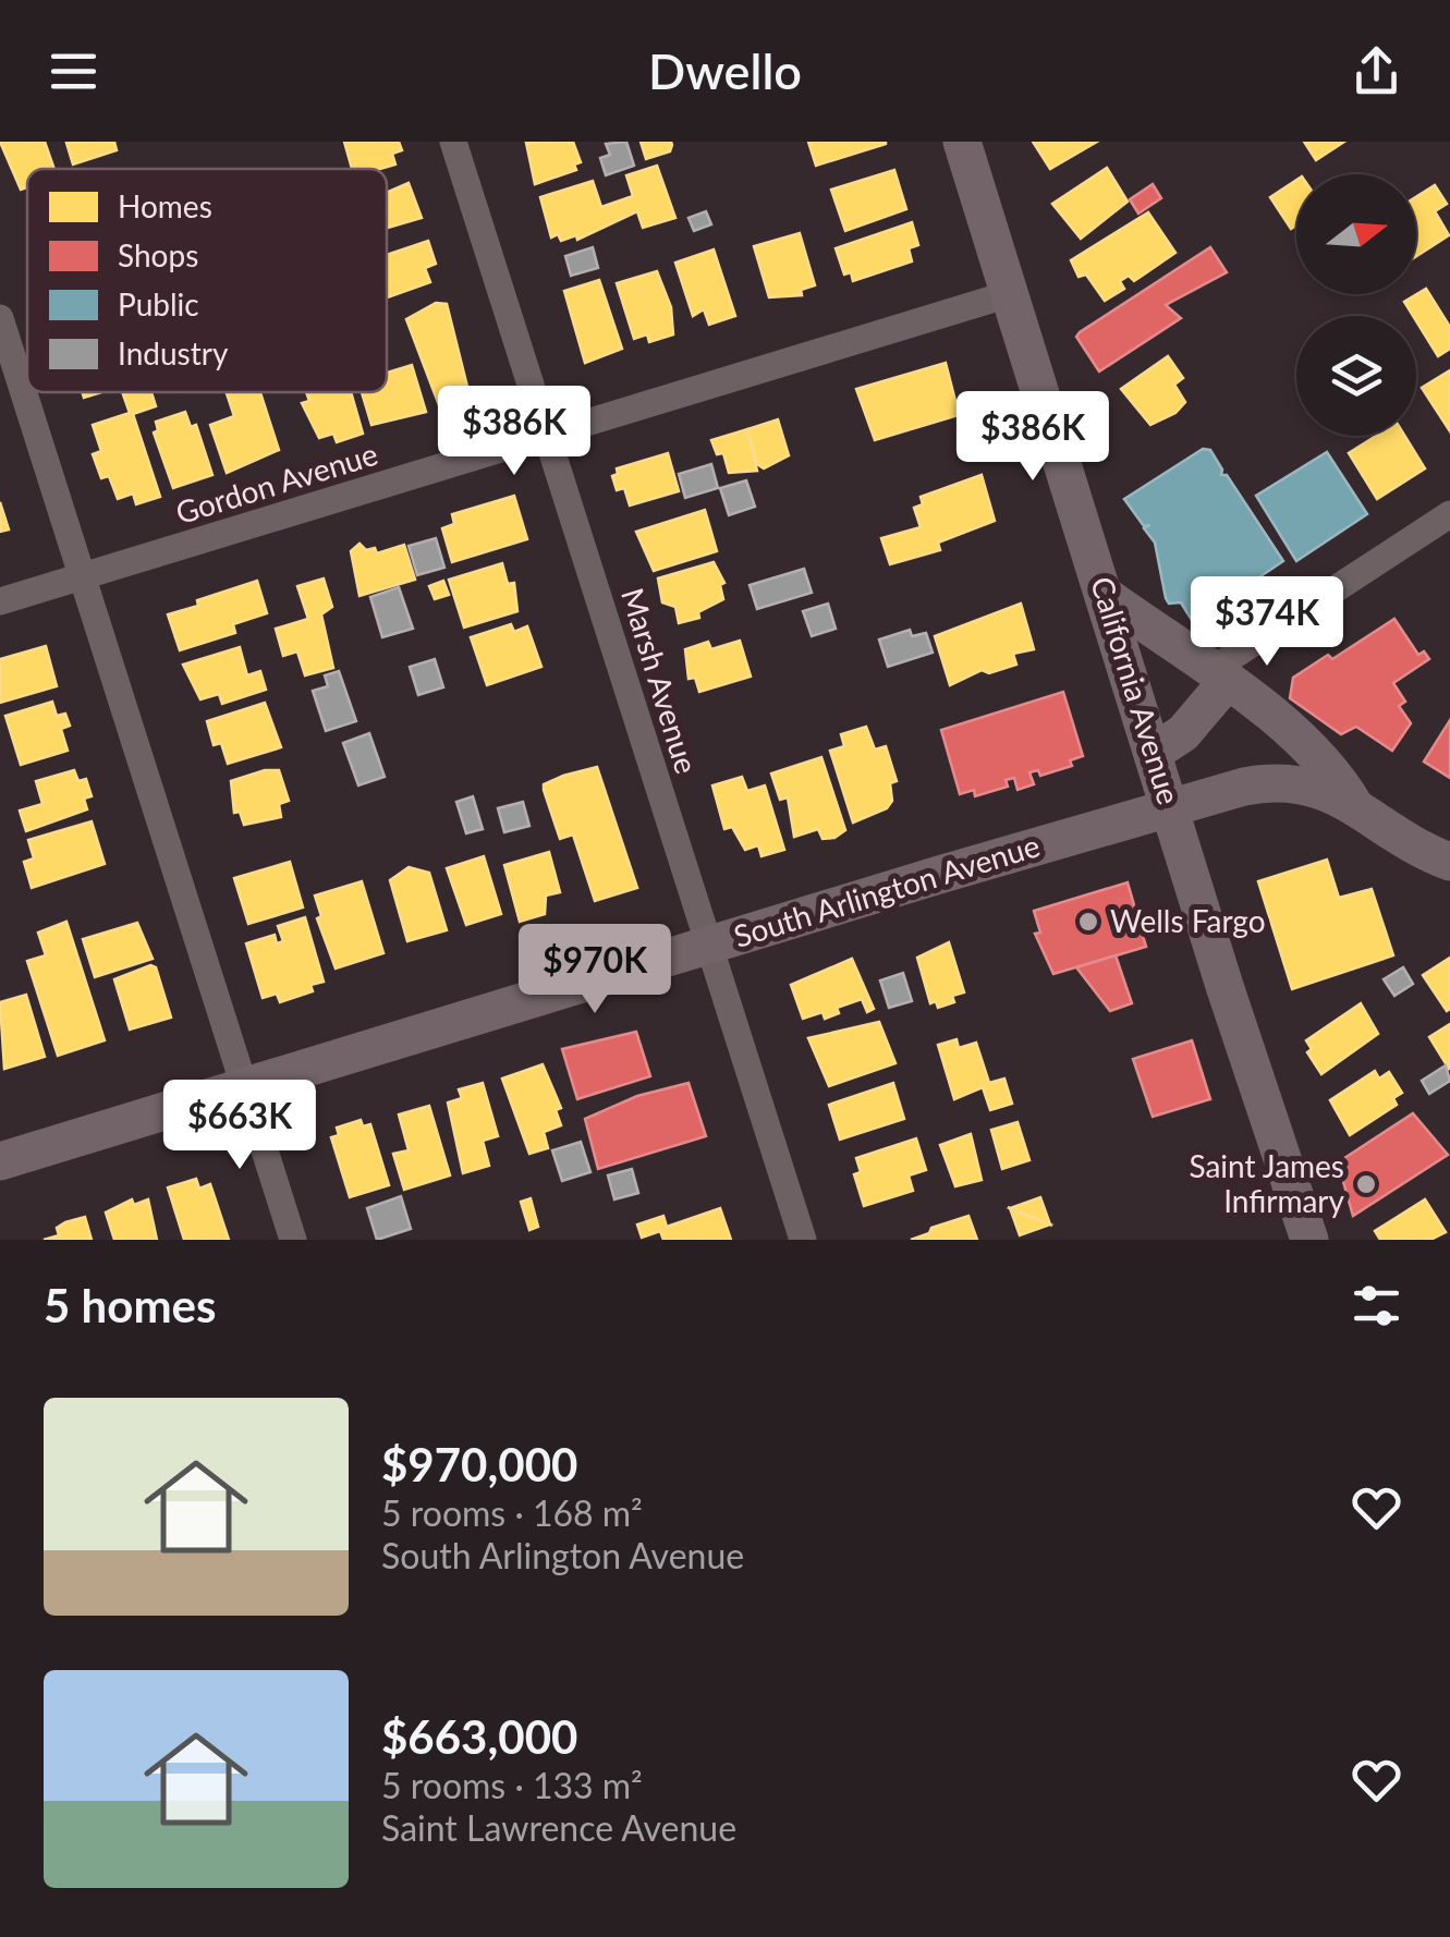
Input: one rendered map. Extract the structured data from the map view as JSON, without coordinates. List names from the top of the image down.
{
  "streets": {
    "main road": ["California Avenue", "South Arlington Avenue"],
    "street": ["Gordon Avenue", "Marsh Avenue"]
  },
  "crossings": [
    ["Gordon Avenue", "Marsh Avenue"],
    ["Gordon Avenue", "California Avenue"],
    ["Marsh Avenue", "South Arlington Avenue"],
    ["California Avenue", "South Arlington Avenue"]
  ],
  "places": ["Wells Fargo", "Saint James Infirmary"],
  "legend": [
    "Homes",
    "Shops",
    "Public",
    "Industry"
  ],
  "north": "right",
  "page": {
    "header": "Dwello",
    "price": [
      "$386K",
      "$386K",
      "$374K",
      "$970K",
      "$663K"
    ],
    "heading": "5 homes",
    "list": [
      {
        "name": "$970,000",
        "note": "5 rooms · 168 m² · South Arlington Avenue"
      },
      {
        "name": "$663,000",
        "note": "5 rooms · 133 m² · Saint Lawrence Avenue"
      }
    ]
  }
}
